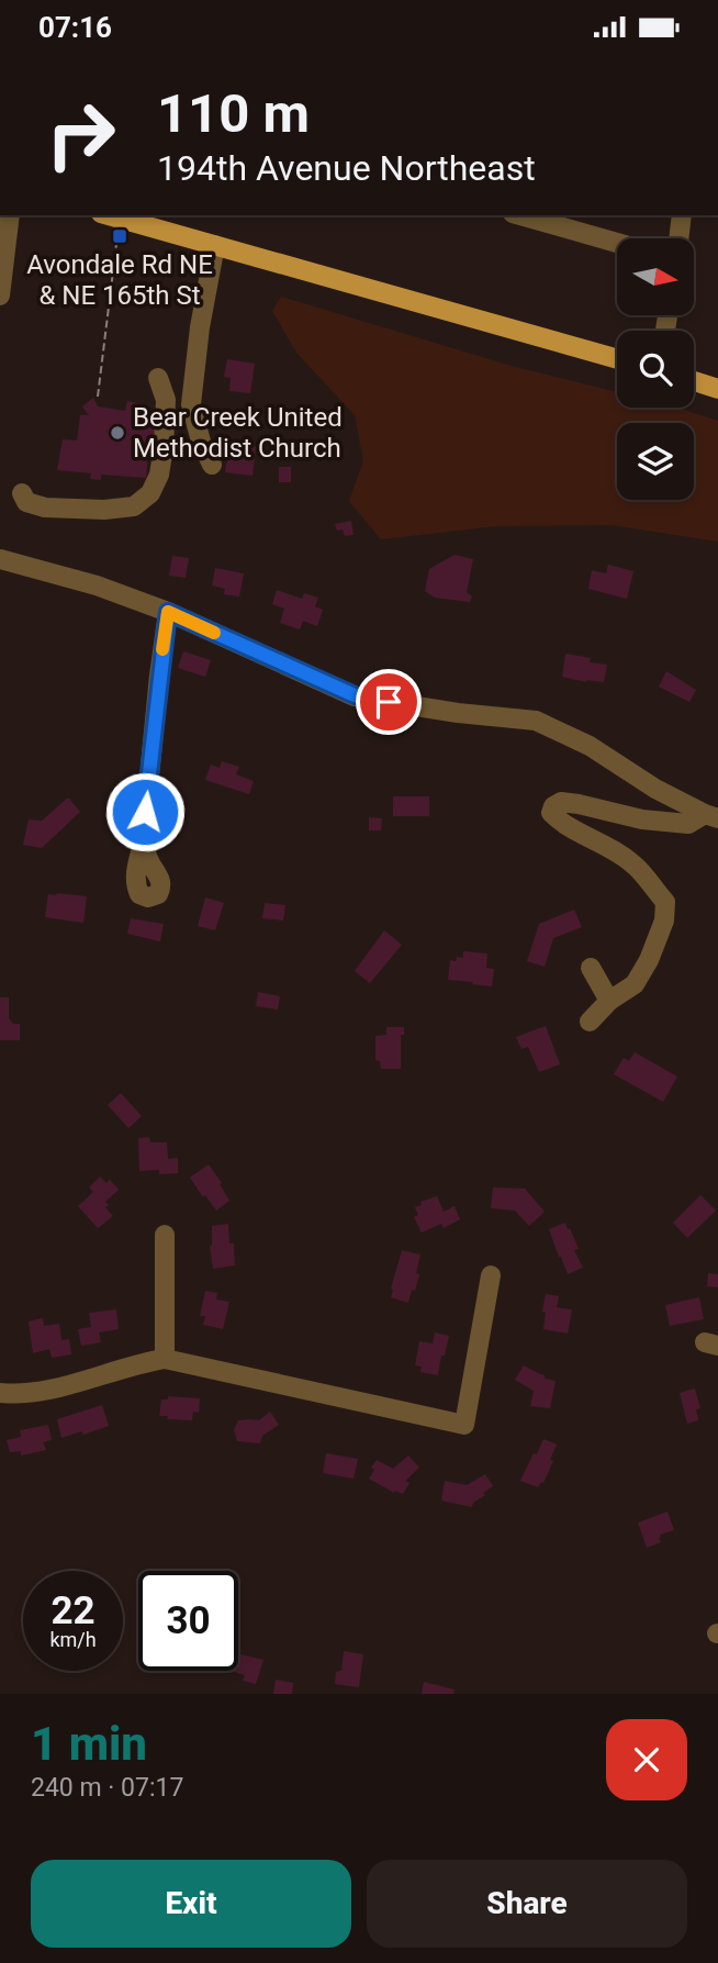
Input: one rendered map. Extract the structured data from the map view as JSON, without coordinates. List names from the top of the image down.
{
  "places": {
    "transit": ["Avondale Rd NE & NE 165th St"],
    "other": ["Bear Creek United Methodist Church"]
  },
  "north": "right",
  "page": {
    "status": "07:16",
    "turn": ["110 m", "194th Avenue Northeast"],
    "speed": "22 km/h",
    "limit": "30",
    "heading": ["1 min", "240 m · 07:17"],
    "buttons": ["Exit", "Share"]
  }
}
